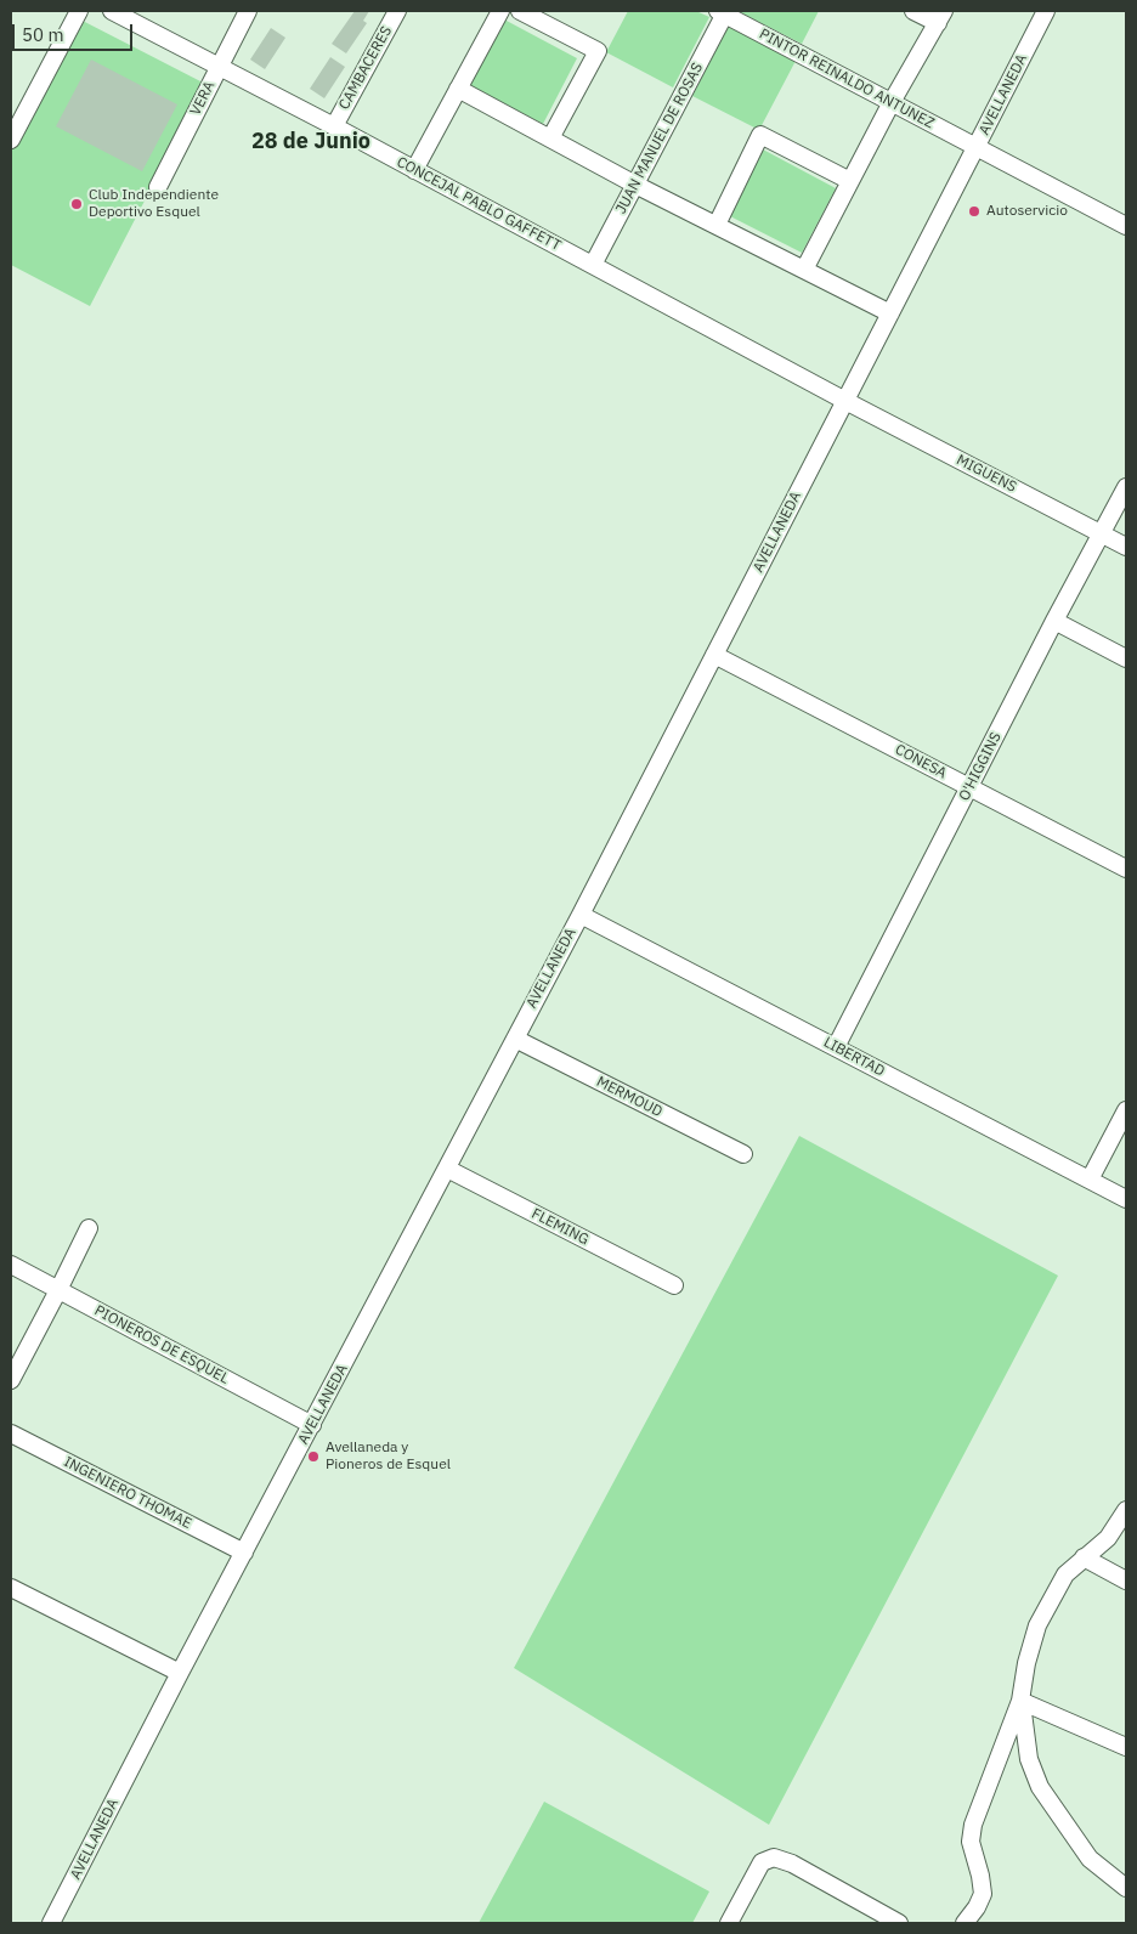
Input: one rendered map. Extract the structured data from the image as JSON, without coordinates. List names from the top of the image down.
{
  "streets": {
    "street": [
      "CAMBACERES",
      "PINTOR REINALDO ANTUNEZ",
      "AVELLANEDA",
      "VERA",
      "JUAN MANUEL DE ROSAS",
      "CONCEJAL PABLO GAFFETT",
      "MIGUENS",
      "CONESA",
      "O'HIGGINS",
      "LIBERTAD",
      "MERMOUD",
      "FLEMING",
      "PIONEROS DE ESQUEL",
      "INGENIERO THOMAE"
    ]
  },
  "crossings": [
    ["CAMBACERES", "CONCEJAL PABLO GAFFETT"],
    ["PINTOR REINALDO ANTUNEZ", "AVELLANEDA"],
    ["PINTOR REINALDO ANTUNEZ", "JUAN MANUEL DE ROSAS"],
    ["AVELLANEDA", "CONCEJAL PABLO GAFFETT"],
    ["AVELLANEDA", "MIGUENS"],
    ["AVELLANEDA", "CONESA"],
    ["AVELLANEDA", "LIBERTAD"],
    ["AVELLANEDA", "MERMOUD"],
    ["AVELLANEDA", "FLEMING"],
    ["AVELLANEDA", "PIONEROS DE ESQUEL"],
    ["AVELLANEDA", "INGENIERO THOMAE"],
    ["VERA", "CONCEJAL PABLO GAFFETT"],
    ["JUAN MANUEL DE ROSAS", "CONCEJAL PABLO GAFFETT"],
    ["CONCEJAL PABLO GAFFETT", "MIGUENS"],
    ["MIGUENS", "O'HIGGINS"],
    ["CONESA", "O'HIGGINS"],
    ["O'HIGGINS", "LIBERTAD"]
  ],
  "districts": ["28 de Junio"],
  "places": ["Club Independiente Deportivo Esquel", "Autoservicio", "Avellaneda y Pioneros de Esquel"],
  "scale_bar": "50 m"
}
